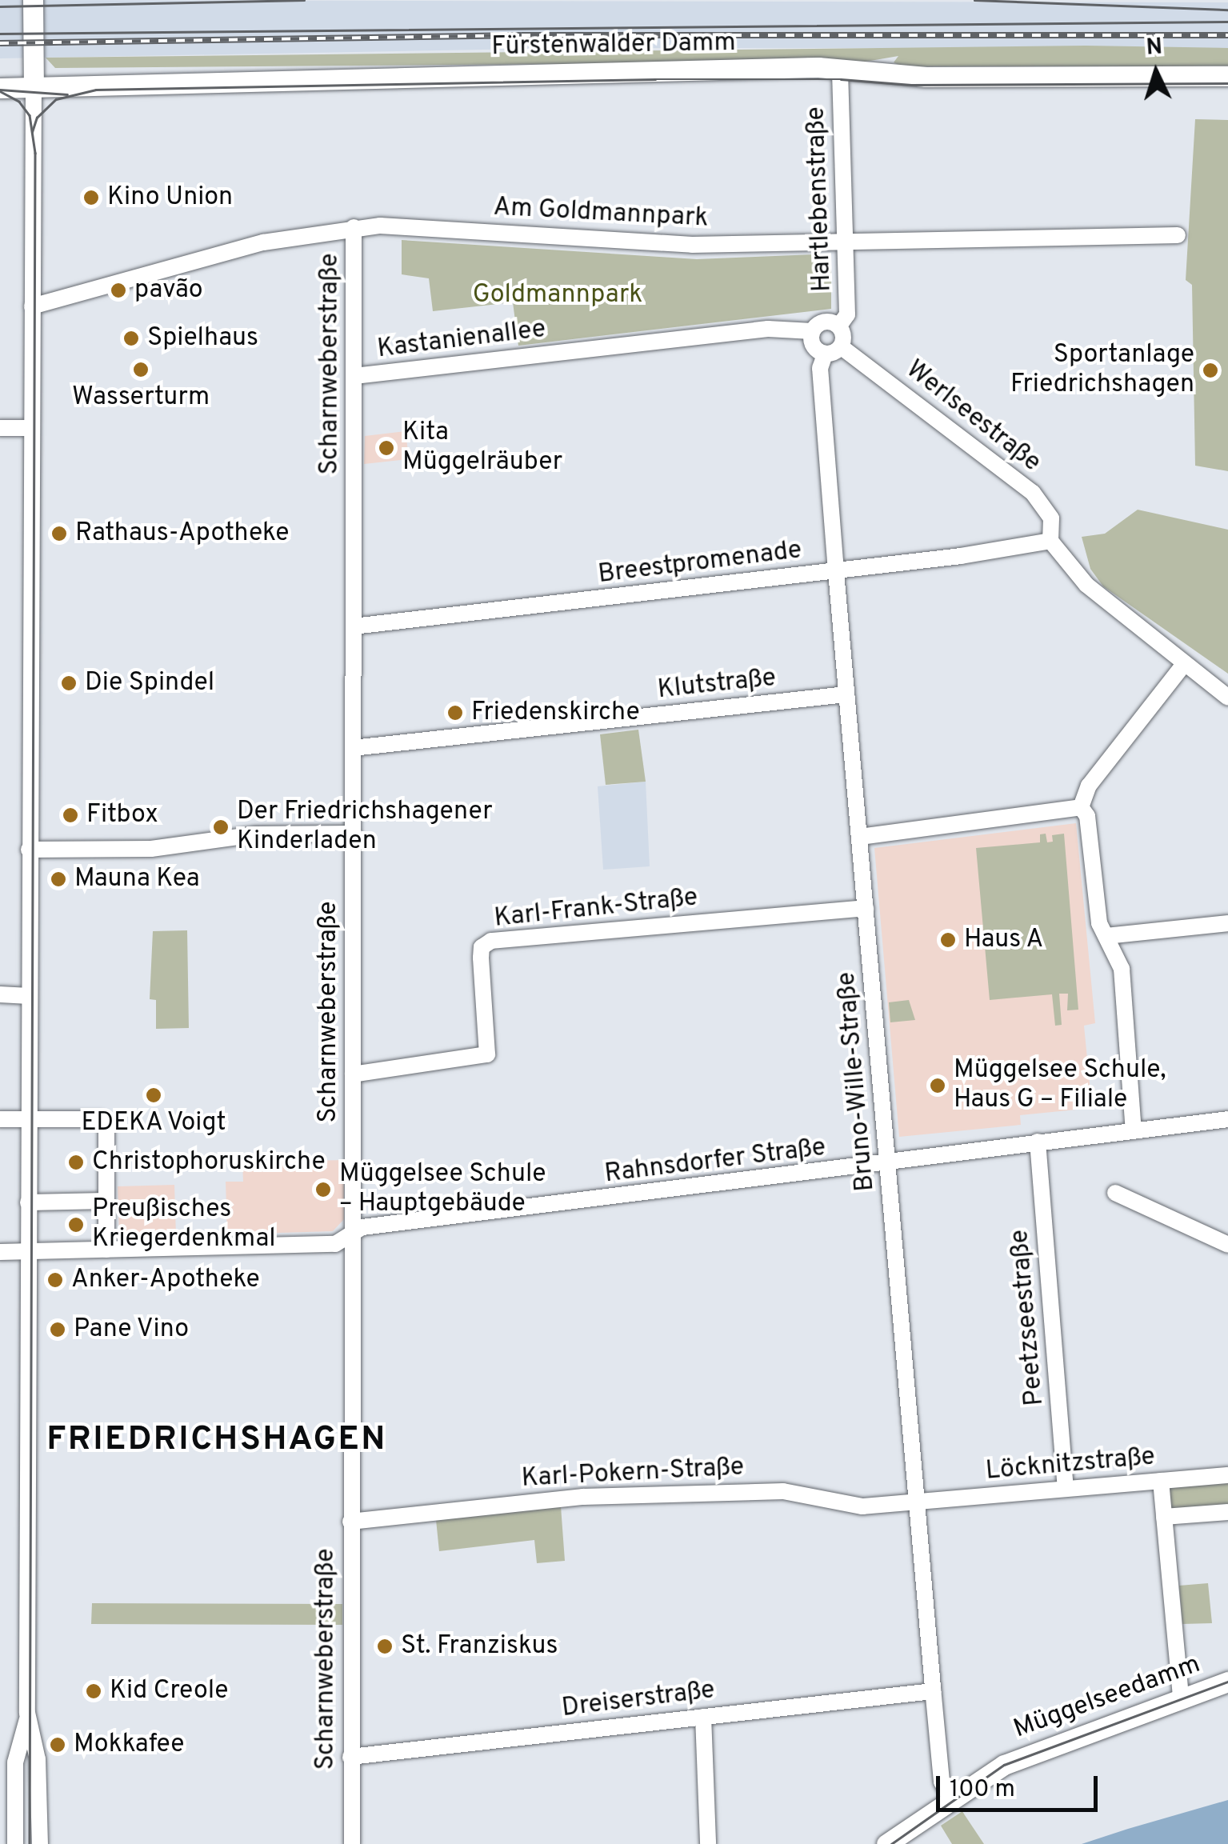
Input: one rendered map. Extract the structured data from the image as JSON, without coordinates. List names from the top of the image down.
{
  "streets": {
    "main road": ["Fürstenwalder Damm", "Müggelseedamm"],
    "street": [
      "Hartlebenstraße",
      "Am Goldmannpark",
      "Kastanienallee",
      "Scharnweberstraße",
      "Werlseestraße",
      "Breestpromenade",
      "Klutstraße",
      "Karl-Frank-Straße",
      "Bruno-Wille-Straße",
      "Rahnsdorfer Straße",
      "Peetzseestraße",
      "Löcknitzstraße",
      "Karl-Pokern-Straße",
      "Dreiserstraße"
    ]
  },
  "crossings": [
    ["Fürstenwalder Damm", "Hartlebenstraße"],
    ["Hartlebenstraße", "Am Goldmannpark"],
    ["Hartlebenstraße", "Kastanienallee"],
    ["Hartlebenstraße", "Werlseestraße"],
    ["Hartlebenstraße", "Bruno-Wille-Straße"],
    ["Am Goldmannpark", "Scharnweberstraße"],
    ["Kastanienallee", "Scharnweberstraße"],
    ["Kastanienallee", "Werlseestraße"],
    ["Kastanienallee", "Bruno-Wille-Straße"],
    ["Scharnweberstraße", "Breestpromenade"],
    ["Scharnweberstraße", "Klutstraße"],
    ["Scharnweberstraße", "Karl-Frank-Straße"],
    ["Scharnweberstraße", "Rahnsdorfer Straße"],
    ["Scharnweberstraße", "Karl-Pokern-Straße"],
    ["Scharnweberstraße", "Dreiserstraße"],
    ["Werlseestraße", "Breestpromenade"],
    ["Werlseestraße", "Bruno-Wille-Straße"],
    ["Breestpromenade", "Bruno-Wille-Straße"],
    ["Klutstraße", "Bruno-Wille-Straße"],
    ["Karl-Frank-Straße", "Bruno-Wille-Straße"],
    ["Bruno-Wille-Straße", "Rahnsdorfer Straße"],
    ["Bruno-Wille-Straße", "Löcknitzstraße"],
    ["Bruno-Wille-Straße", "Karl-Pokern-Straße"],
    ["Bruno-Wille-Straße", "Müggelseedamm"],
    ["Bruno-Wille-Straße", "Dreiserstraße"],
    ["Rahnsdorfer Straße", "Peetzseestraße"],
    ["Peetzseestraße", "Löcknitzstraße"],
    ["Löcknitzstraße", "Karl-Pokern-Straße"]
  ],
  "districts": ["FRIEDRICHSHAGEN"],
  "parks": ["Goldmannpark"],
  "places": [
    "Kino Union",
    "pavão",
    "Spielhaus",
    "Wasserturm",
    "Sportanlage Friedrichshagen",
    "Kita Müggelräuber",
    "Rathaus-Apotheke",
    "Die Spindel",
    "Friedenskirche",
    "Fitbox",
    "Der Friedrichshagener Kinderladen",
    "Mauna Kea",
    "Haus A",
    "Müggelsee Schule, Haus G – Filiale",
    "EDEKA Voigt",
    "Christophoruskirche",
    "Müggelsee Schule – Hauptgebäude",
    "Preußisches Kriegerdenkmal",
    "Anker-Apotheke",
    "Pane Vino",
    "St. Franziskus",
    "Kid Creole",
    "Mokkafee"
  ],
  "scale_bar": "100 m",
  "north": "top"
}
